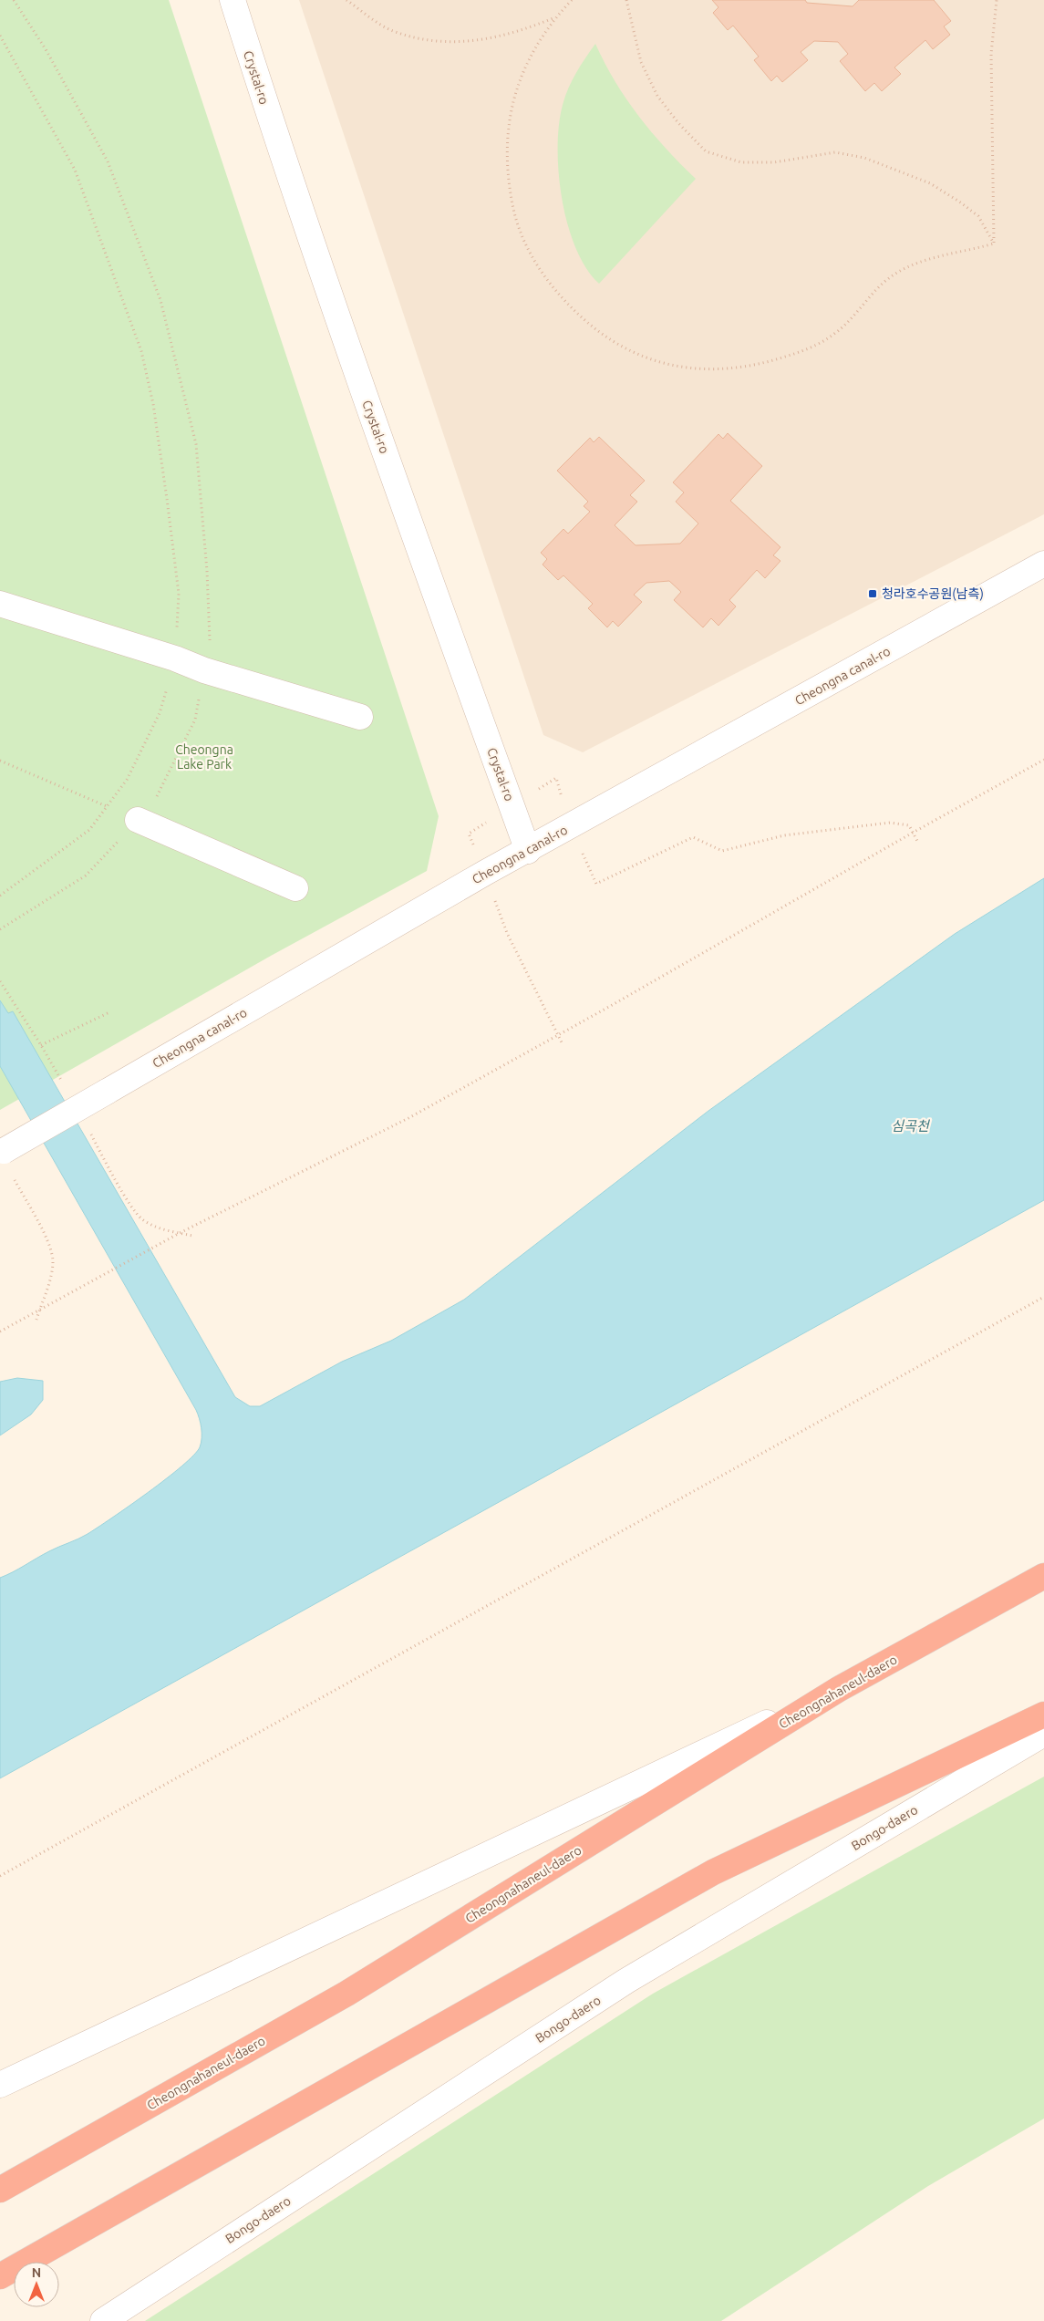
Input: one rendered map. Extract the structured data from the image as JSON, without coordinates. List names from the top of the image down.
{
  "streets": {
    "highway": ["Cheongnahaneul-daero"],
    "street": ["Crystal-ro", "Cheongna canal-ro", "Bongo-daero"]
  },
  "crossings": [
    ["Crystal-ro", "Cheongna canal-ro"]
  ],
  "water": ["심곡천"],
  "parks": ["Cheongna Lake Park"],
  "places": {
    "transit": ["청라호수공원(남측)"]
  },
  "north": "top"
}
